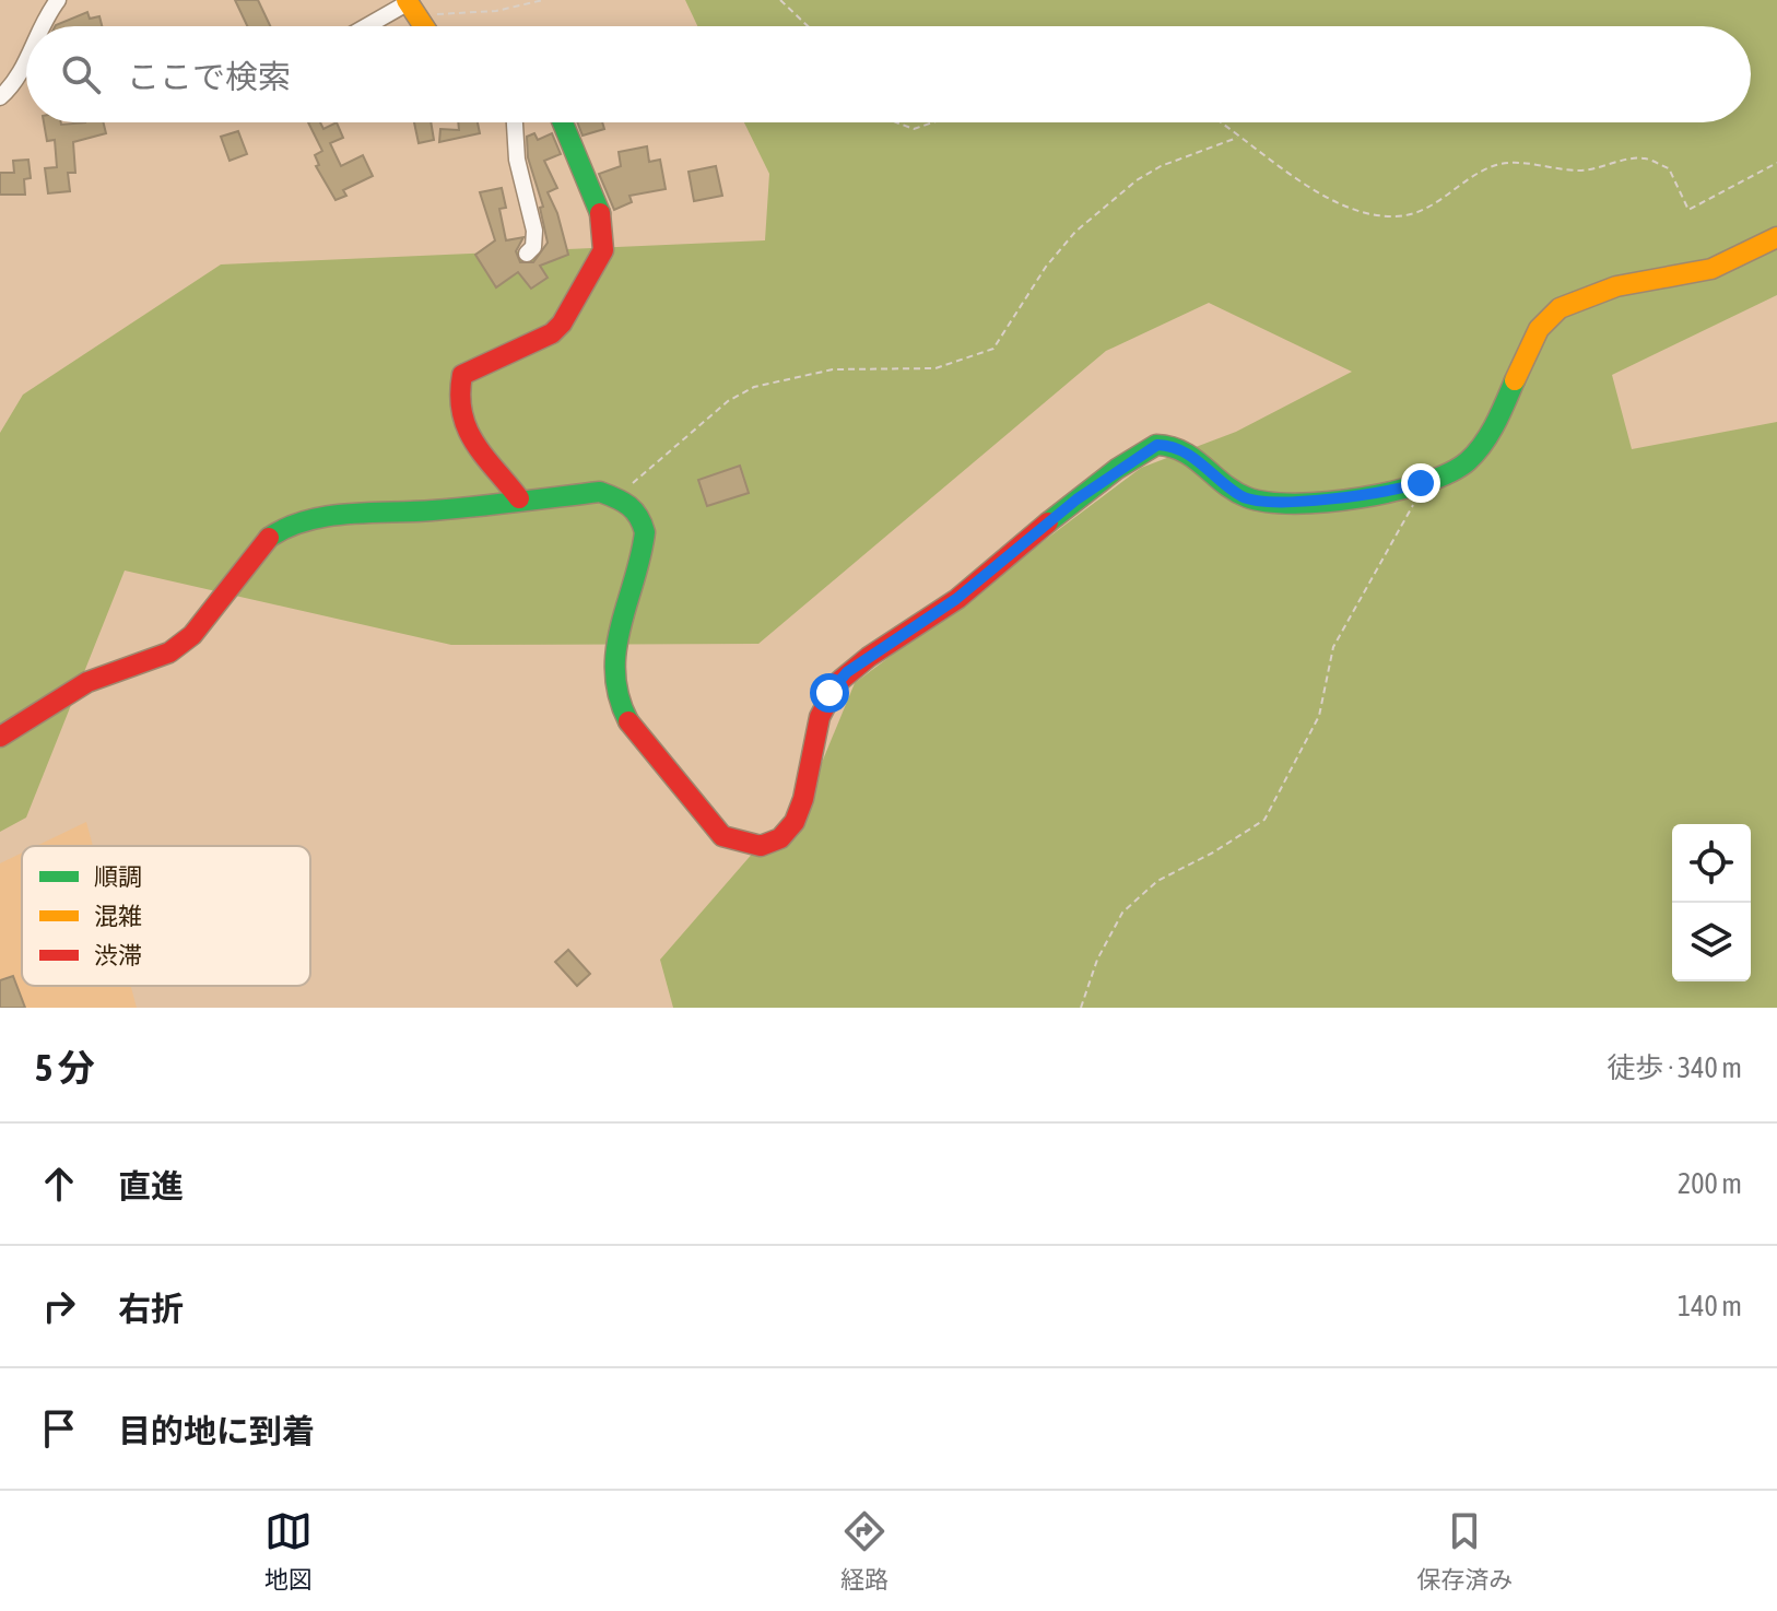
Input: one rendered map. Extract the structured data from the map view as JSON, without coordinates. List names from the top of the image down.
{
  "legend": ["順調", "混雑", "渋滞"],
  "page": {
    "search": "ここで検索",
    "heading": ["5 分", "徒歩 · 340 m"],
    "list": [
      ["直進", "200 m"],
      ["右折", "140 m"],
      "目的地に到着"
    ],
    "nav": ["地図", "経路", "保存済み"]
  }
}
